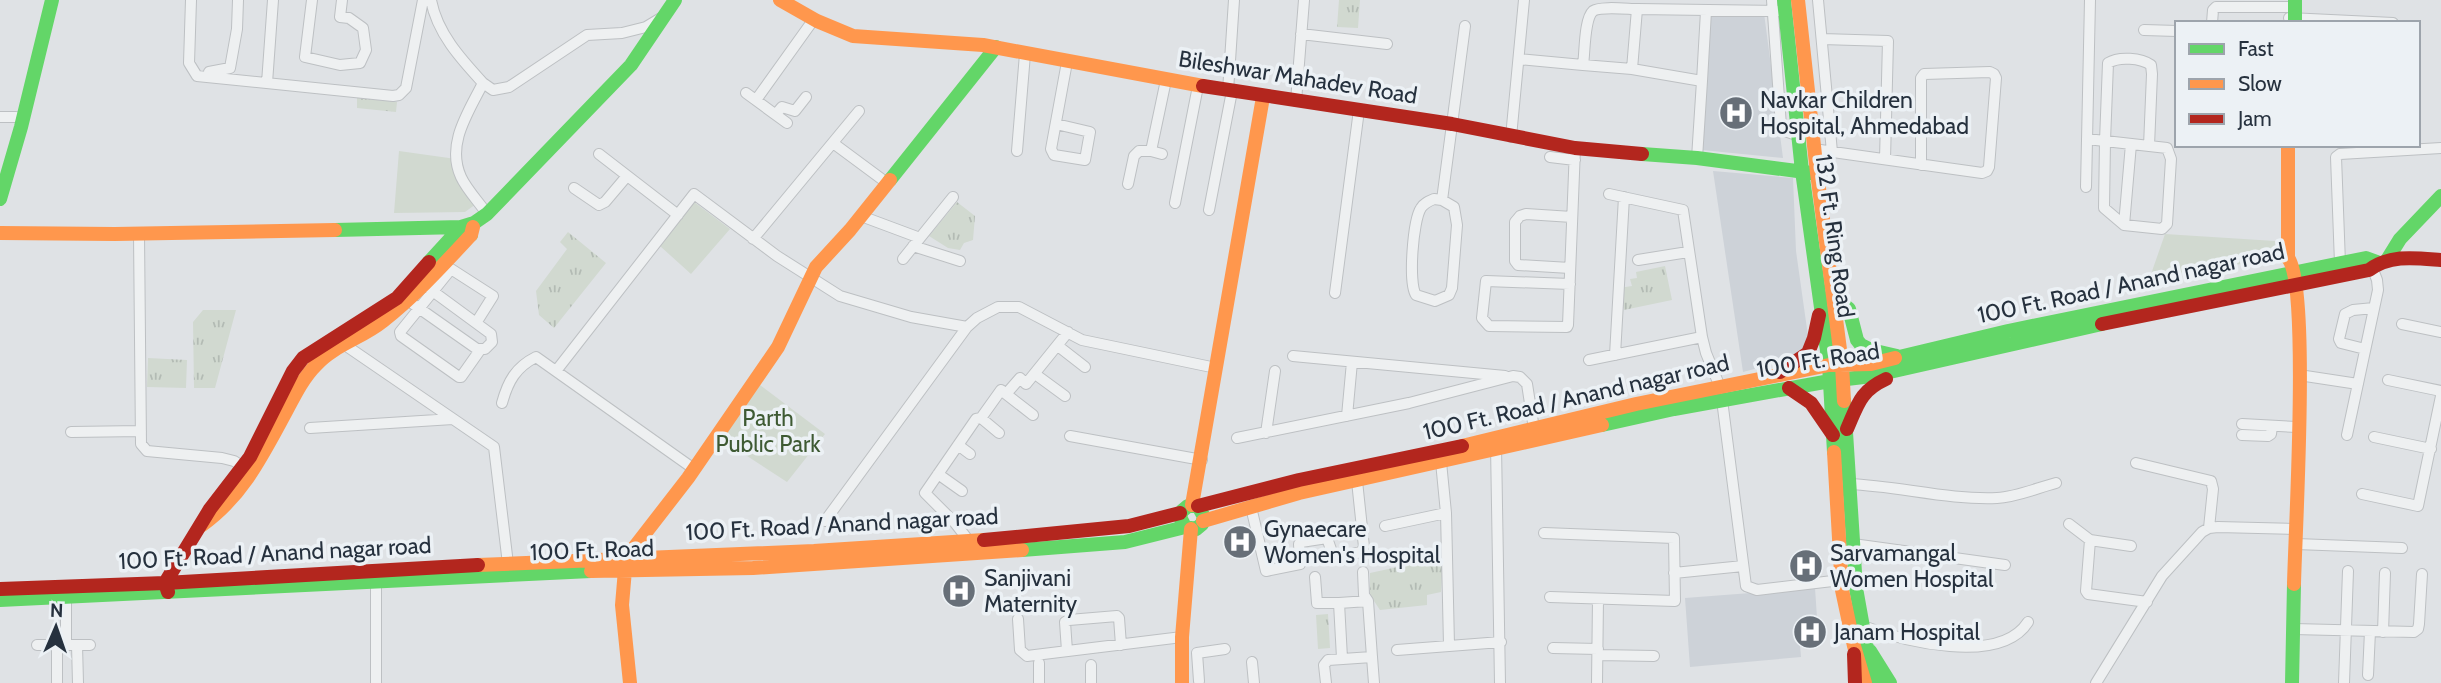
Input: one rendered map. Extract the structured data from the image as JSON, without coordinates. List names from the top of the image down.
{
  "streets": {
    "main road": [
      "Bileshwar Mahadev Road",
      "132 Ft. Ring Road",
      "100 Ft. Road / Anand nagar road",
      "100 Ft. Road"
    ]
  },
  "crossings": [
    ["Bileshwar Mahadev Road", "132 Ft. Ring Road"],
    ["132 Ft. Ring Road", "100 Ft. Road / Anand nagar road"],
    ["132 Ft. Ring Road", "100 Ft. Road"],
    ["100 Ft. Road / Anand nagar road", "100 Ft. Road"]
  ],
  "parks": ["Parth Public Park"],
  "places": {
    "hospital": [
      "Navkar Children Hospital, Ahmedabad",
      "Gynaecare Women's Hospital",
      "Sarvamangal Women Hospital",
      "Sanjivani Maternity",
      "Janam Hospital"
    ]
  },
  "legend": ["Fast", "Slow", "Jam"],
  "north": "top"
}
